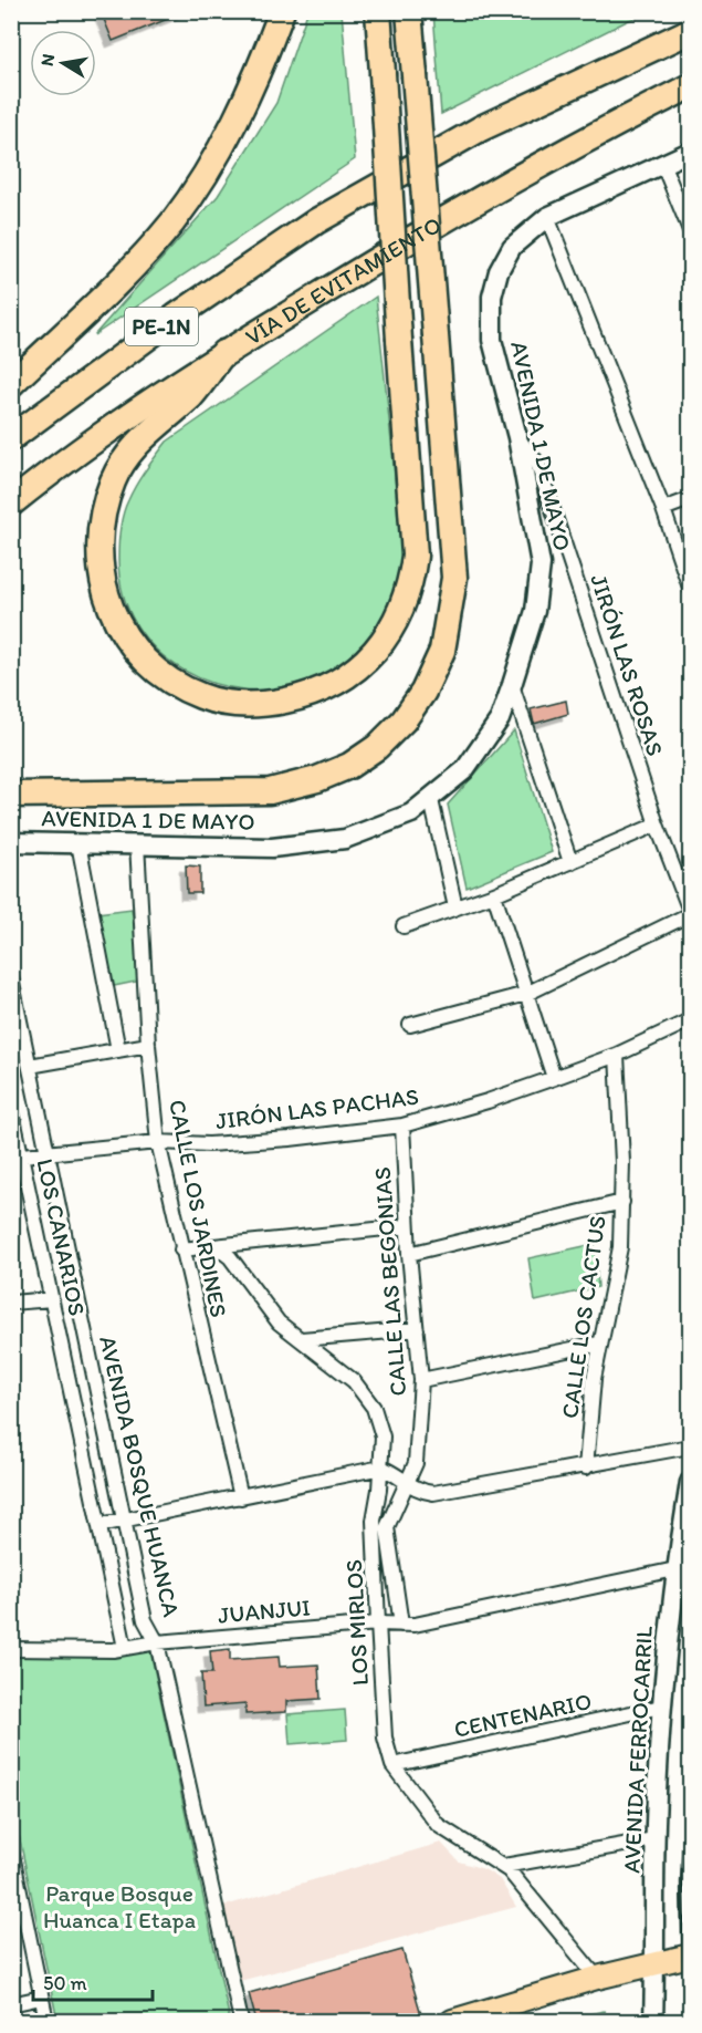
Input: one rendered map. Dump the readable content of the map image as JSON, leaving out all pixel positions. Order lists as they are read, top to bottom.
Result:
{
  "streets": {
    "highway": ["VÍA DE EVITAMIENTO", "PE-1N"],
    "main road": ["AVENIDA 1 DE MAYO", "AVENIDA FERROCARRIL"],
    "street": [
      "JIRÓN LAS ROSAS",
      "JIRÓN LAS PACHAS",
      "CALLE LOS JARDINES",
      "LOS CANARIOS",
      "CALLE LAS BEGONIAS",
      "CALLE LOS CACTUS",
      "AVENIDA BOSQUE HUANCA",
      "JUANJUI",
      "LOS MIRLOS",
      "CENTENARIO"
    ]
  },
  "crossings": [
    ["AVENIDA 1 DE MAYO", "JIRÓN LAS ROSAS"],
    ["AVENIDA 1 DE MAYO", "CALLE LOS JARDINES"],
    ["JIRÓN LAS PACHAS", "CALLE LOS JARDINES"],
    ["JIRÓN LAS PACHAS", "LOS CANARIOS"],
    ["JIRÓN LAS PACHAS", "CALLE LAS BEGONIAS"],
    ["JIRÓN LAS PACHAS", "CALLE LOS CACTUS"],
    ["JIRÓN LAS PACHAS", "AVENIDA BOSQUE HUANCA"],
    ["LOS CANARIOS", "JUANJUI"],
    ["CALLE LAS BEGONIAS", "JUANJUI"],
    ["AVENIDA BOSQUE HUANCA", "JUANJUI"],
    ["JUANJUI", "LOS MIRLOS"],
    ["JUANJUI", "AVENIDA FERROCARRIL"],
    ["LOS MIRLOS", "CENTENARIO"],
    ["CENTENARIO", "AVENIDA FERROCARRIL"]
  ],
  "parks": ["Parque Bosque Huanca I Etapa"],
  "scale_bar": "50 m",
  "north": "left"
}
